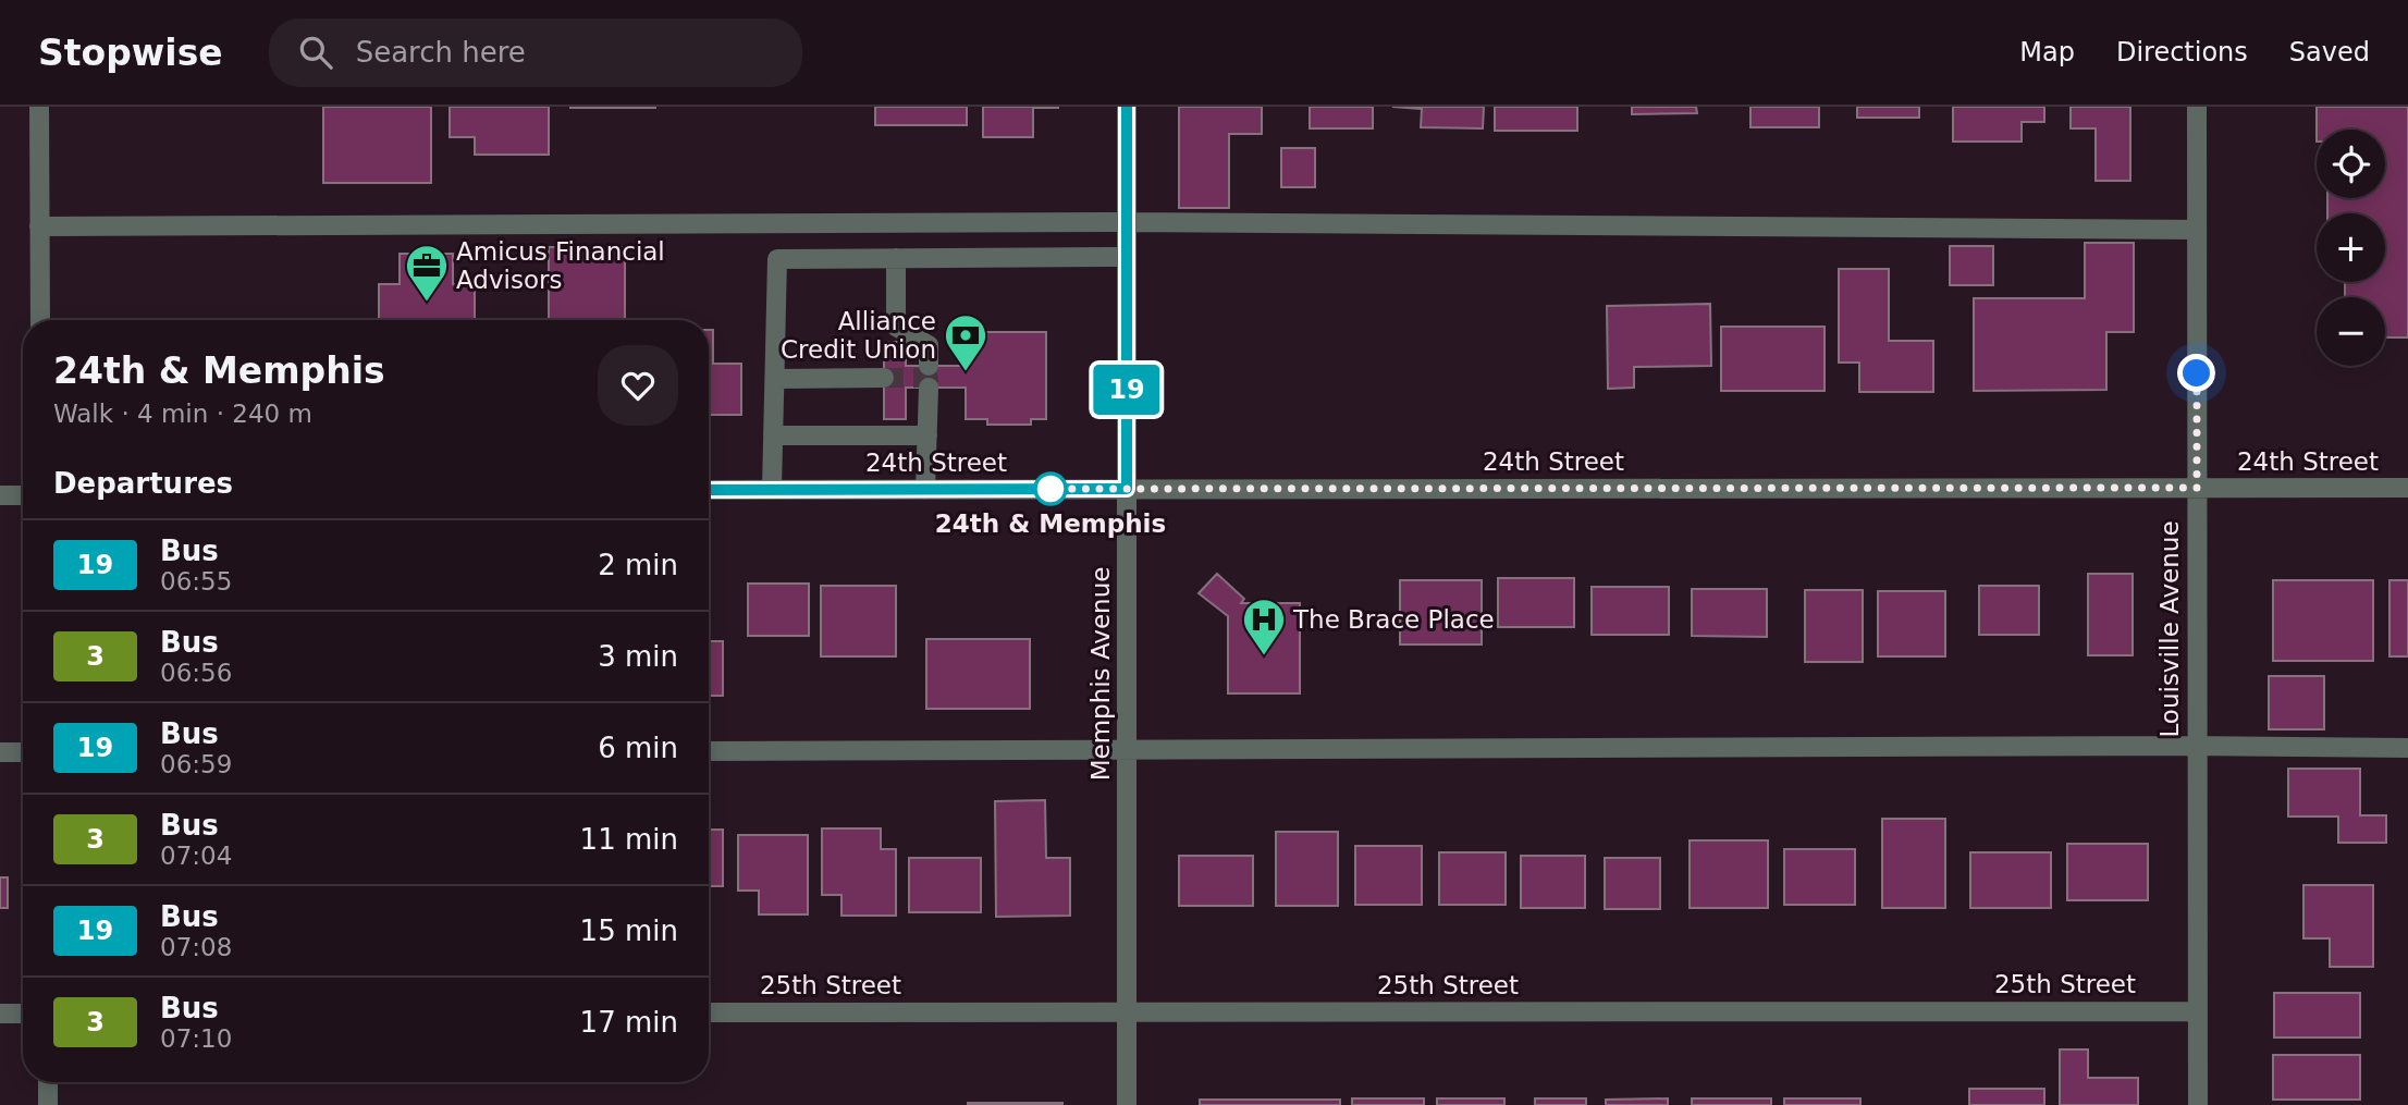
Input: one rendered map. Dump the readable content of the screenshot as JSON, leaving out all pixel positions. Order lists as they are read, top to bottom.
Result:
{
  "streets": {
    "street": [
      "24th Street",
      "Louisville Avenue",
      "Memphis Avenue",
      "25th Street"
    ]
  },
  "crossings": [
    ["24th Street", "Louisville Avenue"],
    ["24th Street", "Memphis Avenue"],
    ["Louisville Avenue", "25th Street"],
    ["Memphis Avenue", "25th Street"]
  ],
  "places": {
    "office": ["Amicus Financial Advisors"],
    "bank": ["Alliance Credit Union"],
    "other": ["24th & Memphis"],
    "hospital": ["The Brace Place"]
  },
  "lines": ["bus line 19"],
  "page": {
    "header": "Stopwise",
    "search": "Search here",
    "nav": ["Map", "Directions", "Saved"],
    "on_map": "19",
    "map_buttons": ["+", "−"],
    "heading": [
      ["24th & Memphis", "Walk · 4 min · 240 m"],
      "Departures"
    ],
    "list": [
      {
        "mark": "19",
        "name": "Bus",
        "note": "06:55",
        "value": "2 min"
      },
      {
        "mark": "3",
        "name": "Bus",
        "note": "06:56",
        "value": "3 min"
      },
      {
        "mark": "19",
        "name": "Bus",
        "note": "06:59",
        "value": "6 min"
      },
      {
        "mark": "3",
        "name": "Bus",
        "note": "07:04",
        "value": "11 min"
      },
      {
        "mark": "19",
        "name": "Bus",
        "note": "07:08",
        "value": "15 min"
      },
      {
        "mark": "3",
        "name": "Bus",
        "note": "07:10",
        "value": "17 min"
      }
    ]
  }
}
